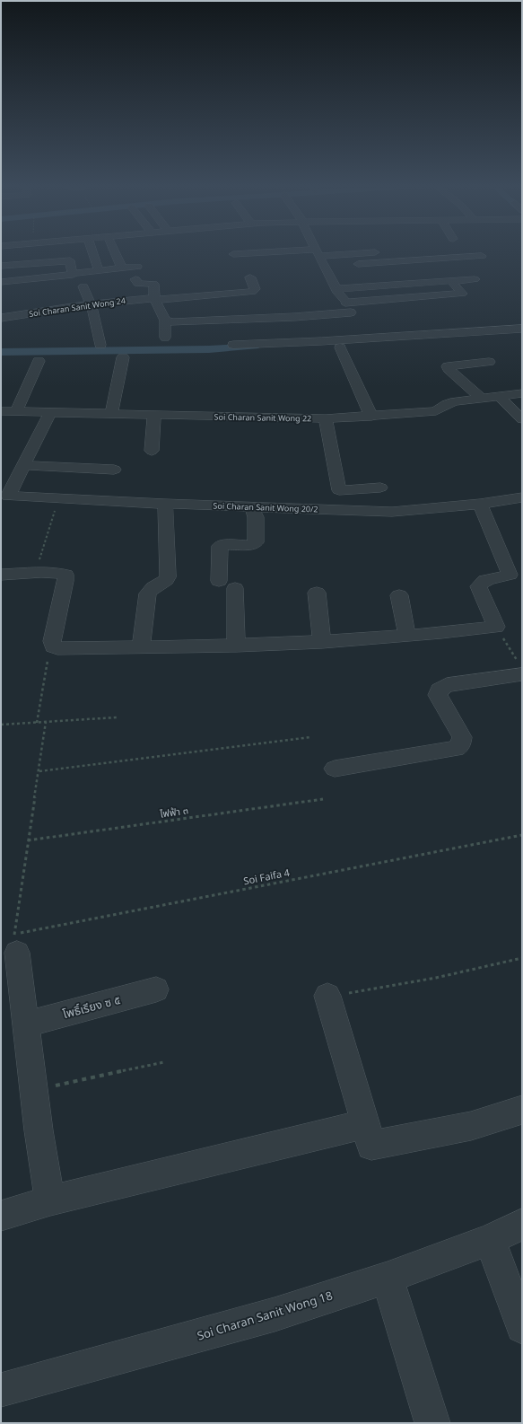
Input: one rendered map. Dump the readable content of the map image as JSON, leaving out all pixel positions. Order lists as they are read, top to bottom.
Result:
{
  "streets": {
    "street": [
      "Soi Charan Sanit Wong 24",
      "Soi Charan Sanit Wong 22",
      "Soi Charan Sanit Wong 20/2",
      "โพธิ์เรียง ซ ๕",
      "Soi Charan Sanit Wong 18"
    ],
    "path": ["ไฟฟ้า ๓", "Soi Faifa 4"]
  }
}
